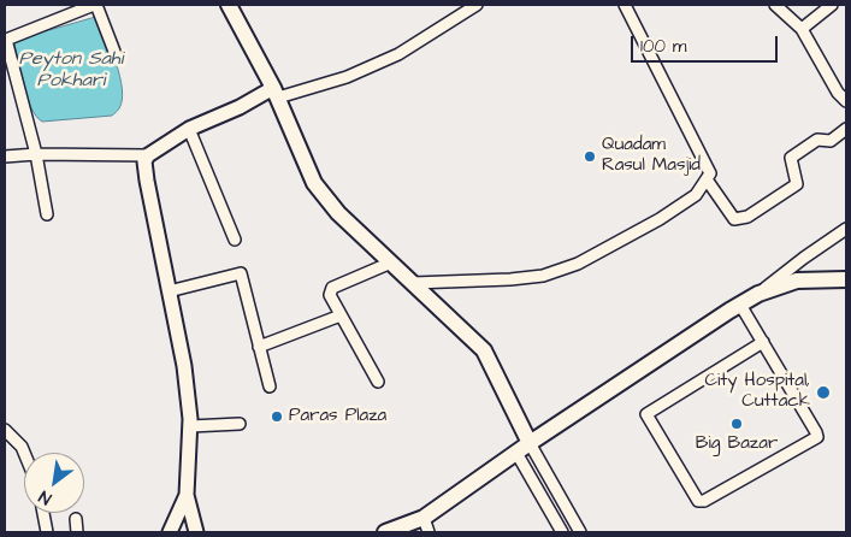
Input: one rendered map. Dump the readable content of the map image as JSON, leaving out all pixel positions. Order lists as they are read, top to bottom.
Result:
{
  "water": ["Peyton Sahi Pokhari"],
  "places": [
    "Quadam Rasul Masjid",
    "City Hospital, Cuttack",
    "Paras Plaza",
    "Big Bazar"
  ],
  "scale_bar": "100 m",
  "north": "bottom left"
}
